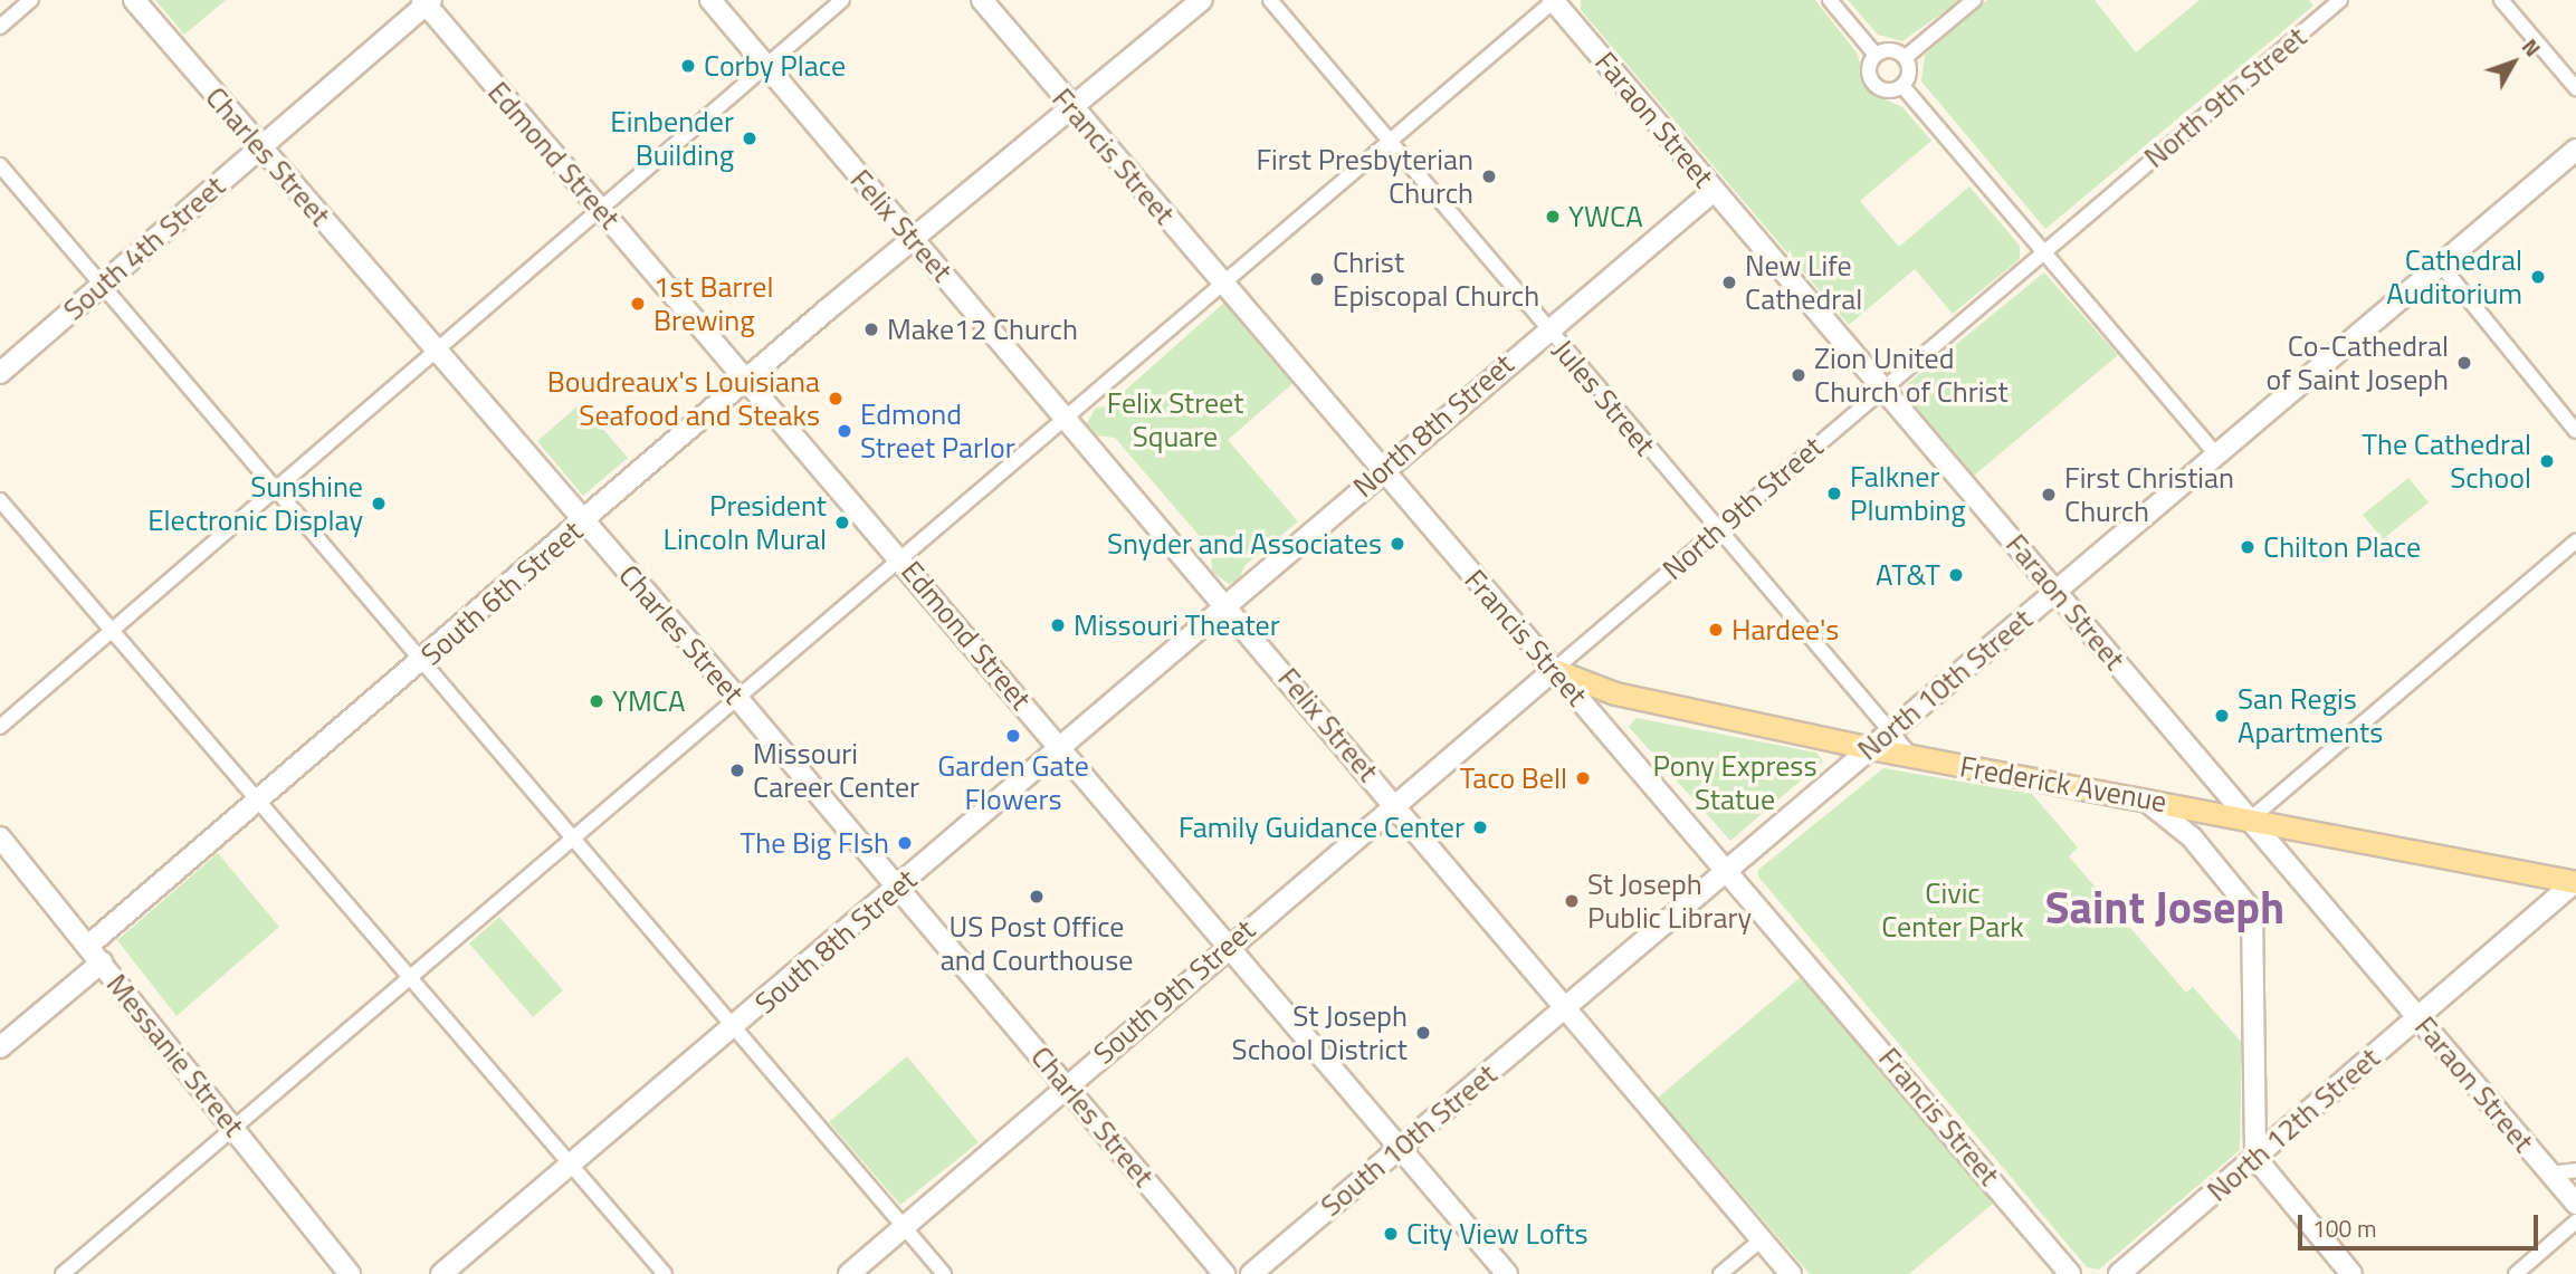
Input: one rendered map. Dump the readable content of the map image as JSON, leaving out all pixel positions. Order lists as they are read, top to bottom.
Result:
{
  "streets": {
    "main road": [
      "North 9th Street",
      "Faraon Street",
      "Edmond Street",
      "Charles Street",
      "Francis Street",
      "Felix Street",
      "South 4th Street",
      "North 8th Street",
      "South 6th Street",
      "North 10th Street",
      "Frederick Avenue",
      "South 8th Street",
      "South 9th Street",
      "Messanie Street",
      "North 12th Street",
      "South 10th Street"
    ],
    "street": ["Jules Street"]
  },
  "crossings": [
    ["North 9th Street", "Faraon Street"],
    ["North 9th Street", "Francis Street"],
    ["North 9th Street", "Felix Street"],
    ["North 9th Street", "Jules Street"],
    ["North 9th Street", "Frederick Avenue"],
    ["North 9th Street", "South 9th Street"],
    ["Faraon Street", "North 8th Street"],
    ["Faraon Street", "North 10th Street"],
    ["Faraon Street", "Frederick Avenue"],
    ["Faraon Street", "North 12th Street"],
    ["Edmond Street", "South 4th Street"],
    ["Edmond Street", "South 6th Street"],
    ["Edmond Street", "South 8th Street"],
    ["Edmond Street", "South 9th Street"],
    ["Edmond Street", "South 10th Street"],
    ["Charles Street", "South 4th Street"],
    ["Charles Street", "South 6th Street"],
    ["Charles Street", "South 8th Street"],
    ["Charles Street", "South 9th Street"],
    ["Francis Street", "North 8th Street"],
    ["Francis Street", "South 6th Street"],
    ["Francis Street", "North 10th Street"],
    ["Francis Street", "Frederick Avenue"],
    ["Felix Street", "North 8th Street"],
    ["Felix Street", "South 6th Street"],
    ["Felix Street", "North 10th Street"],
    ["Felix Street", "South 8th Street"],
    ["Felix Street", "South 9th Street"],
    ["Felix Street", "South 10th Street"],
    ["Jules Street", "North 8th Street"],
    ["Jules Street", "North 10th Street"],
    ["Jules Street", "Frederick Avenue"],
    ["North 8th Street", "South 8th Street"],
    ["South 6th Street", "Messanie Street"],
    ["North 10th Street", "Frederick Avenue"],
    ["North 10th Street", "South 10th Street"],
    ["Frederick Avenue", "North 12th Street"]
  ],
  "districts": ["Saint Joseph"],
  "parks": ["Felix Street Square", "Pony Express Statue", "Civic Center Park"],
  "places": [
    "Corby Place",
    "Einbender Building",
    "First Presbyterian Church",
    "YWCA",
    "Cathedral Auditorium",
    "Christ Episcopal Church",
    "New Life Cathedral",
    "1st Barrel Brewing",
    "Make12 Church",
    "Co-Cathedral of Saint Joseph",
    "Zion United Church of Christ",
    "Boudreaux's Louisiana Seafood and Steaks",
    "Edmond Street Parlor",
    "The Cathedral School",
    "Falkner Plumbing",
    "First Christian Church",
    "Sunshine Electronic Display",
    "President Lincoln Mural",
    "Snyder and Associates",
    "Chilton Place",
    "AT&T",
    "Missouri Theater",
    "Hardee's",
    "YMCA",
    "San Regis Apartments",
    "Garden Gate Flowers",
    "Missouri Career Center",
    "Taco Bell",
    "Family Guidance Center",
    "The Big FIsh",
    "US Post Office and Courthouse",
    "St Joseph Public Library",
    "St Joseph School District",
    "City View Lofts"
  ],
  "scale_bar": "100 m",
  "north": "top right"
}
